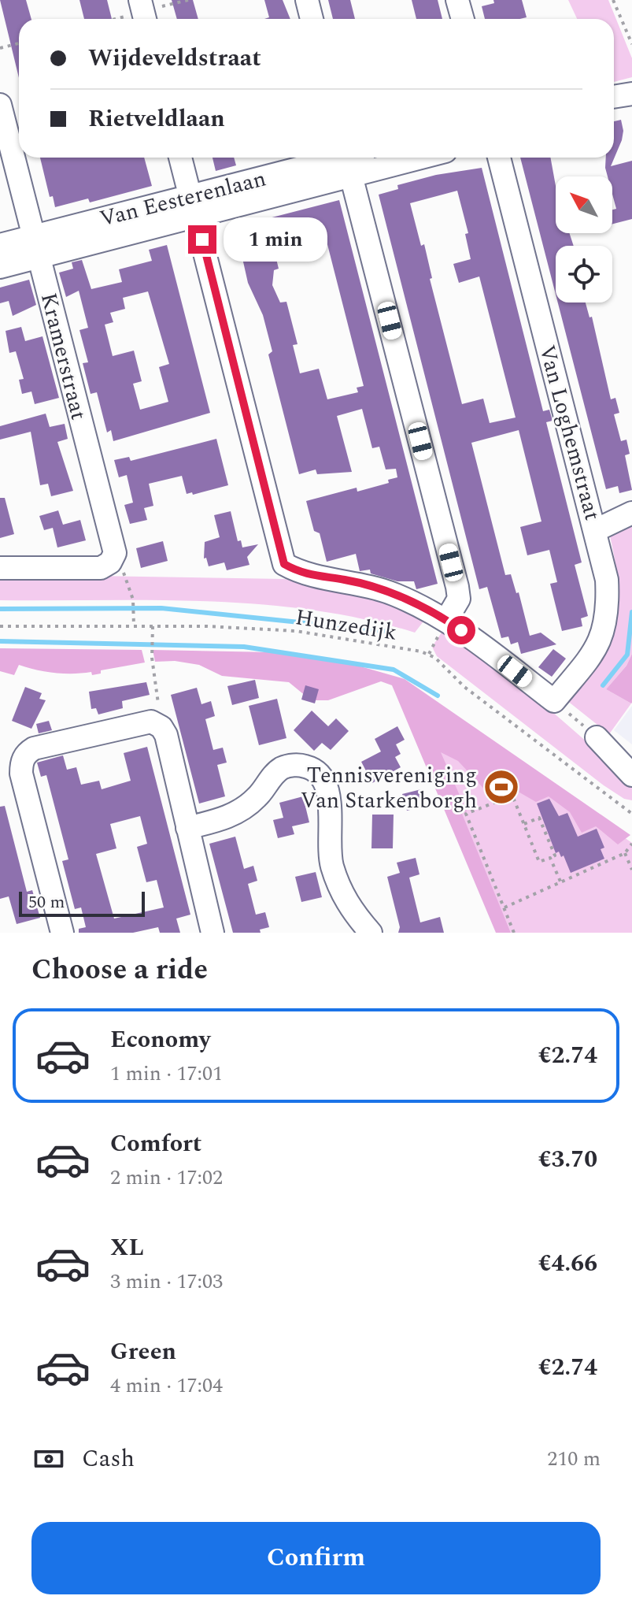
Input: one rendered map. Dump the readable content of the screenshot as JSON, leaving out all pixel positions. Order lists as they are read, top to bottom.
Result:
{
  "streets": {
    "street": ["Van Eesterenlaan", "Kramerstraat", "Van Loghemstraat"],
    "path": ["Hunzedijk"]
  },
  "crossings": [
    ["Van Eesterenlaan", "Kramerstraat"]
  ],
  "places": {
    "sports": ["Tennisvereniging Van Starkenborgh"]
  },
  "scale_bar": "50 m",
  "north": "top left",
  "page": {
    "banner": ["Wijdeveldstraat", "Rietveldlaan"],
    "bubble": "1 min",
    "scale": "50 m",
    "heading": "Choose a ride",
    "list": [
      {
        "name": "Economy",
        "note": "1 min · 17:01",
        "value": "€2.74"
      },
      {
        "name": "Comfort",
        "note": "2 min · 17:02",
        "value": "€3.70"
      },
      {
        "name": "XL",
        "note": "3 min · 17:03",
        "value": "€4.66"
      },
      {
        "name": "Green",
        "note": "4 min · 17:04",
        "value": "€2.74"
      }
    ],
    "pay": ["Cash", "210 m"],
    "buttons": "Confirm"
  }
}
